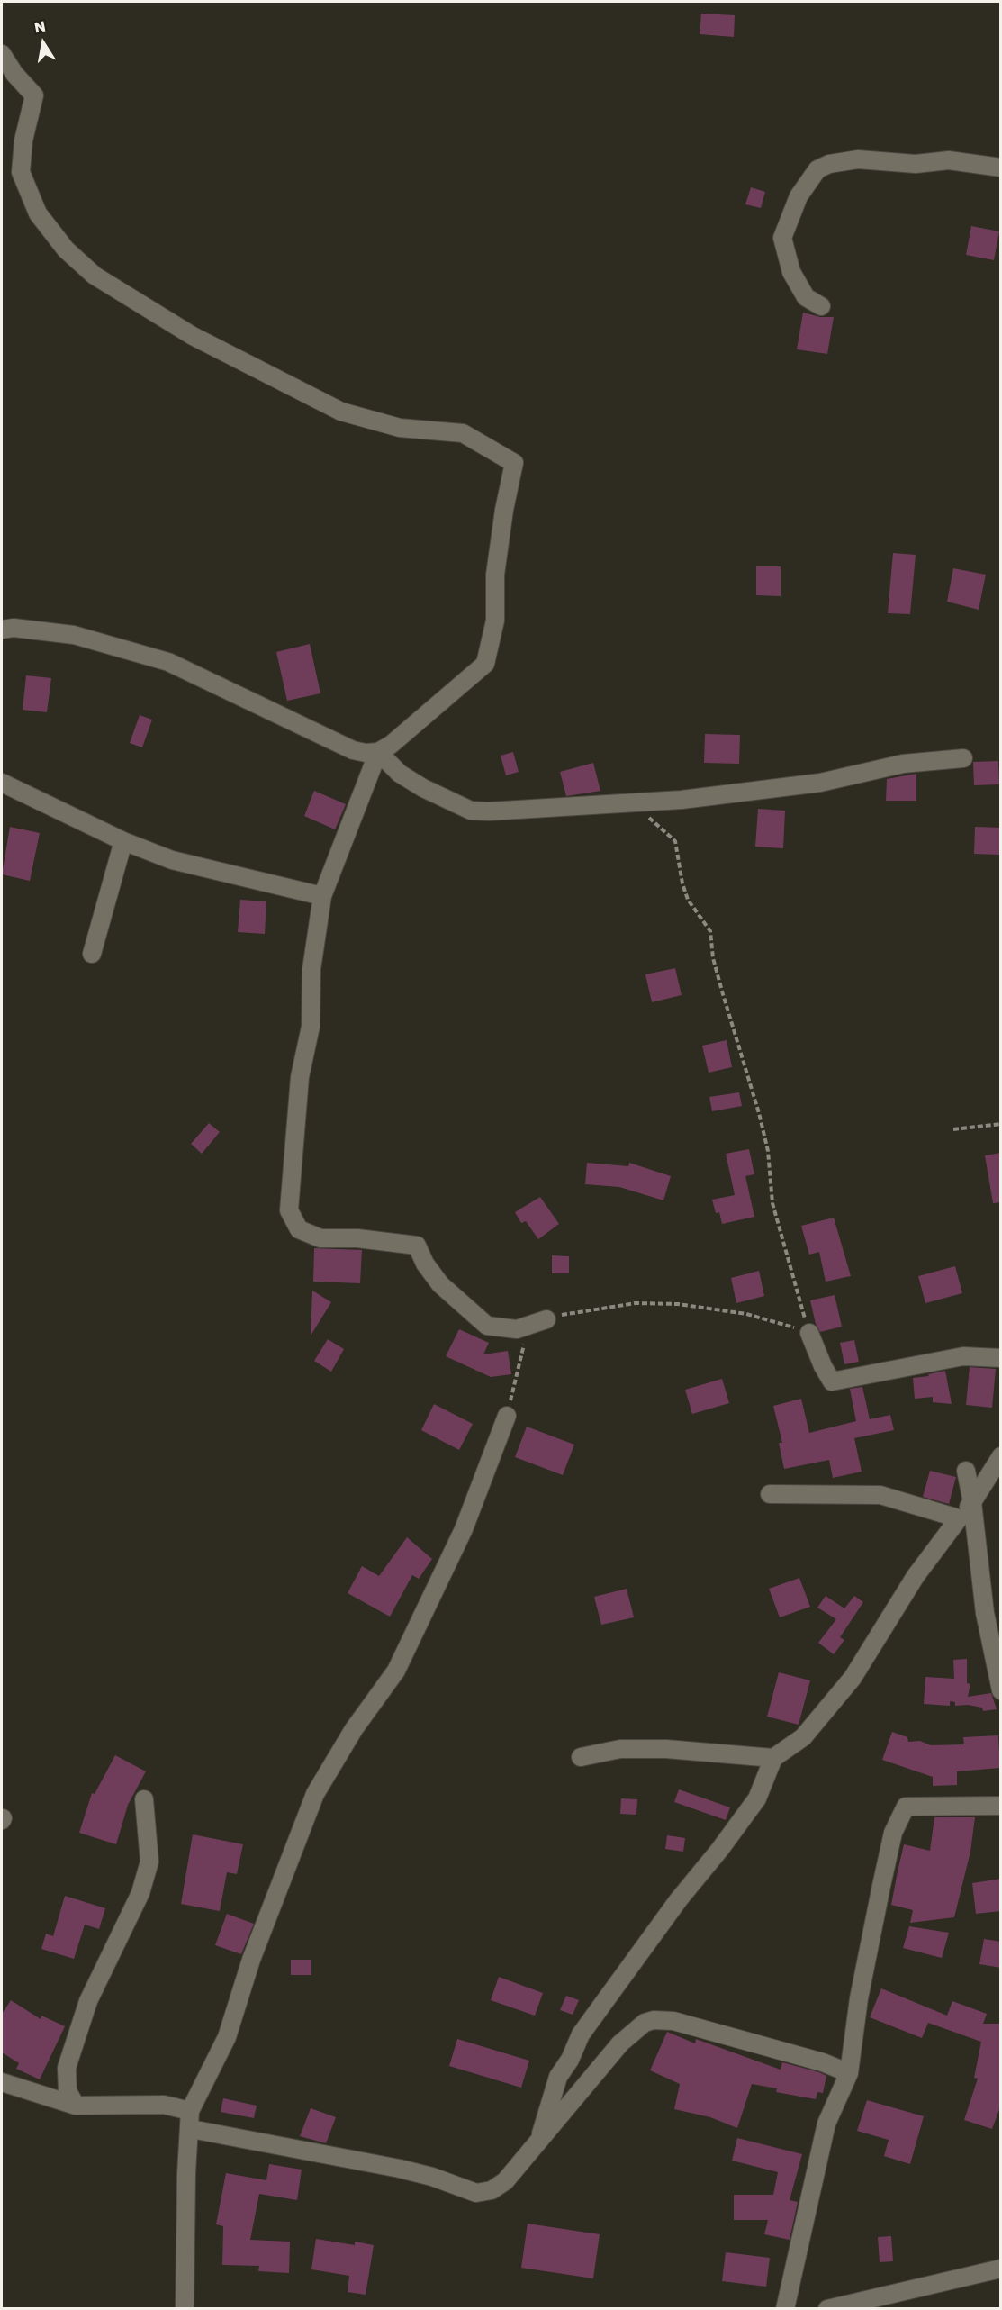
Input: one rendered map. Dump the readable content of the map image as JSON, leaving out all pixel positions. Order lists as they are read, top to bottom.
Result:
{
  "north": "top"
}
